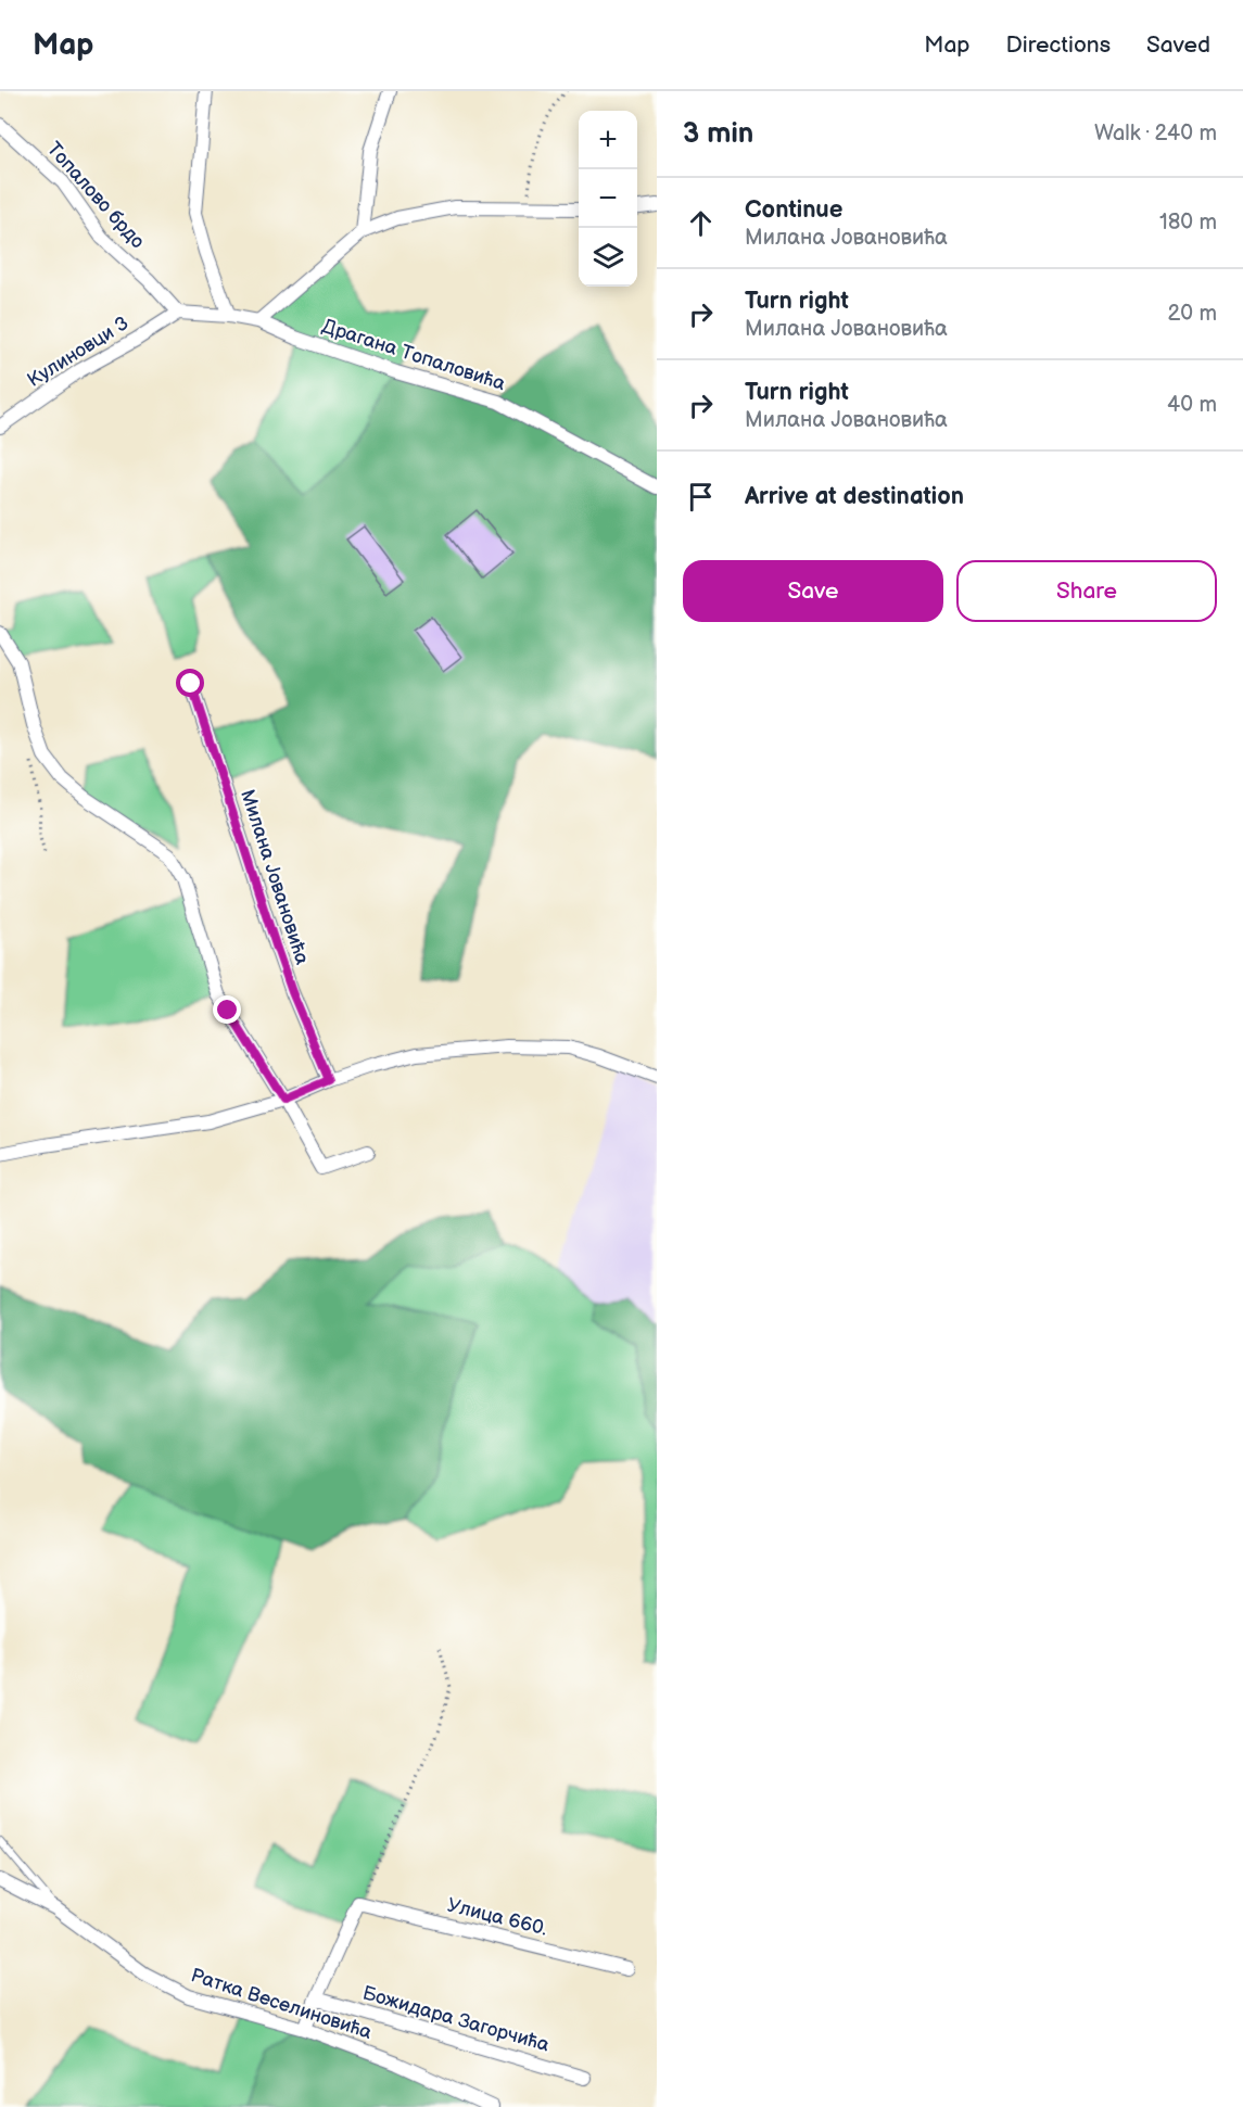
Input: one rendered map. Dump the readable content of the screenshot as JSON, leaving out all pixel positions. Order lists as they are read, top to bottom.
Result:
{
  "streets": {
    "street": [
      "Топалово брдо",
      "Кулиновци 3",
      "Драгана Топаловића",
      "Милана Јовановића",
      "Улица 660.",
      "Ратка Веселиновића",
      "Божидара Загорчића"
    ]
  },
  "crossings": [
    ["Топалово брдо", "Кулиновци 3"]
  ],
  "page": {
    "header": "Map",
    "nav": ["Map", "Directions", "Saved"],
    "heading": ["3 min", "Walk · 240 m"],
    "map_buttons": ["+", "−"],
    "list": [
      ["Continue", "Милана Јовановића", "180 m"],
      ["Turn right", "Милана Јовановића", "20 m"],
      ["Turn right", "Милана Јовановића", "40 m"],
      "Arrive at destination"
    ],
    "buttons": ["Save", "Share"]
  }
}
